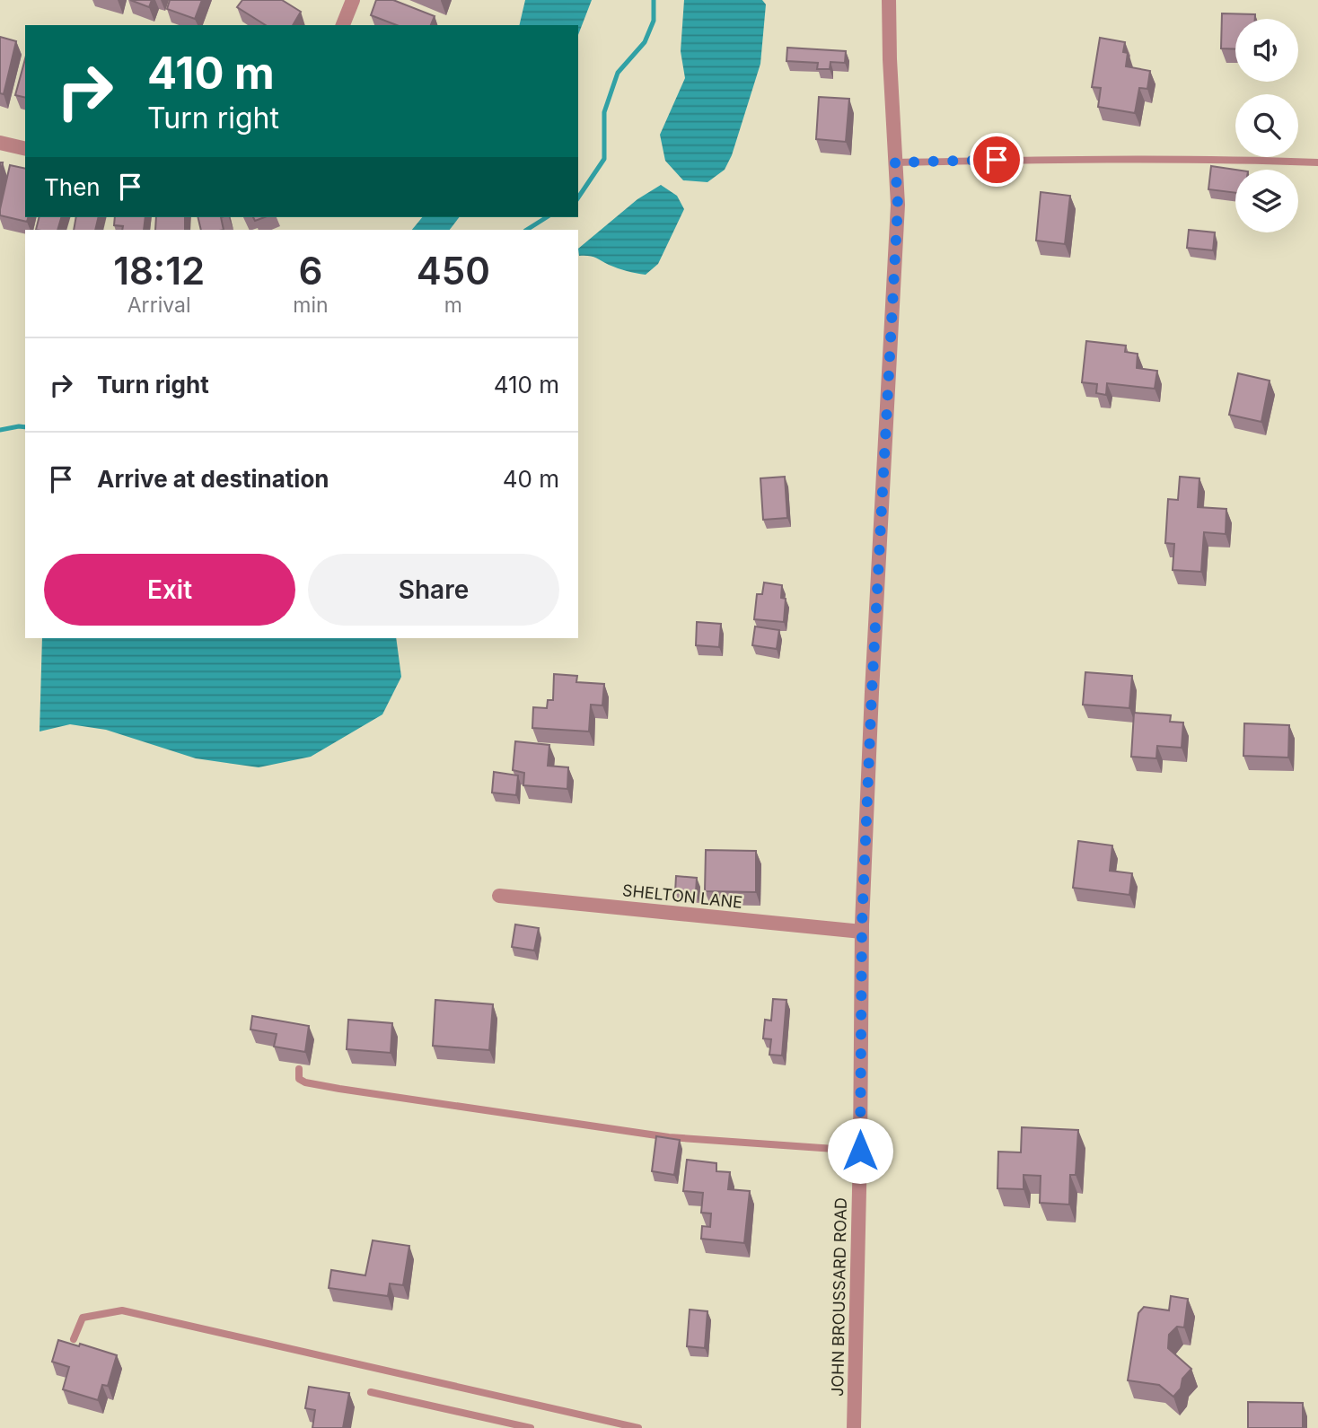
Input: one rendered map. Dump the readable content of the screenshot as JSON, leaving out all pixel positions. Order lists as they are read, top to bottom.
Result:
{
  "streets": {
    "street": ["SHELTON LANE", "JOHN BROUSSARD ROAD"]
  },
  "crossings": [
    ["SHELTON LANE", "JOHN BROUSSARD ROAD"]
  ],
  "page": {
    "turn": ["410 m", "Turn right"],
    "then": "Then",
    "eta": [
      "18:12",
      "Arrival",
      "6",
      "min",
      "450",
      "m"
    ],
    "list": [
      {
        "name": "Turn right",
        "value": "410 m"
      },
      {
        "name": "Arrive at destination",
        "value": "40 m"
      }
    ],
    "buttons": ["Exit", "Share"]
  }
}
